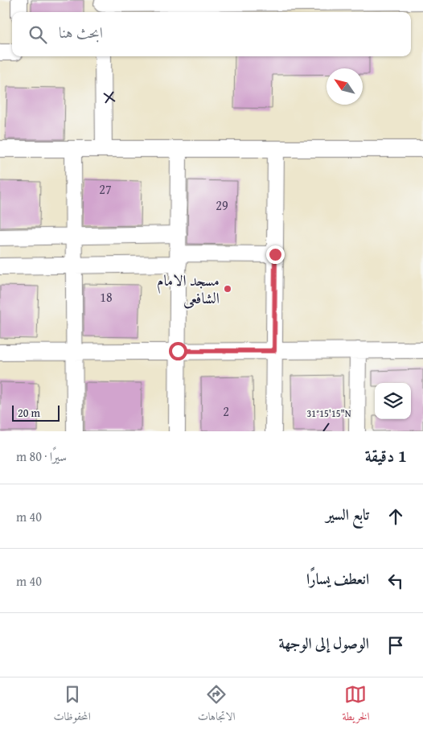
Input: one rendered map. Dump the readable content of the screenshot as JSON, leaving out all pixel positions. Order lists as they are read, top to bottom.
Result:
{
  "places": ["مسجد الامام الشافعى"],
  "house_numbers": [
    "27",
    "29",
    "18",
    "2"
  ],
  "scale_bar": "20 m",
  "north": "top left",
  "page": {
    "search": "ابحث هنا",
    "scale": "20 m",
    "heading": ["1 دقيقة", "سيرًا · 80 m"],
    "list": [
      ["تابع السير", "40 m"],
      ["انعطف يسارًا", "40 m"],
      "الوصول إلى الوجهة"
    ],
    "nav": ["الخريطة", "الاتجاهات", "المحفوظات"]
  },
  "coordinates": ["31°15'15\"N"]
}
